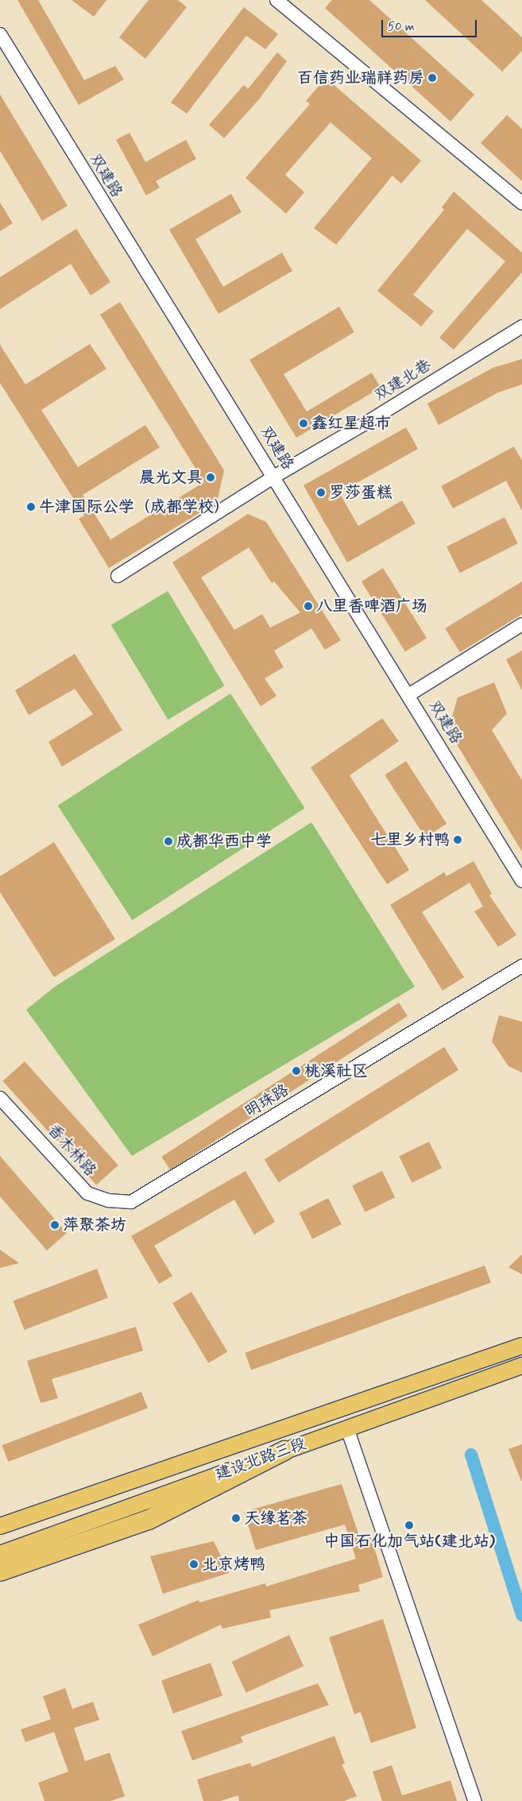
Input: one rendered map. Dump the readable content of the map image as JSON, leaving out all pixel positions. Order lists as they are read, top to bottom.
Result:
{
  "streets": {
    "main road": ["建设北路三段"],
    "street": [
      "双建路",
      "双建北巷",
      "明珠路",
      "香木林路"
    ]
  },
  "crossings": [
    ["双建路", "双建北巷"],
    ["明珠路", "香木林路"]
  ],
  "places": [
    "百信药业瑞祥药房",
    "鑫红星超市",
    "晨光文具",
    "罗莎蛋糕",
    "牛津国际公学（成都学校）",
    "八里香啤酒广场",
    "七里乡村鸭",
    "成都华西中学",
    "桃溪社区",
    "萍聚茶坊",
    "天缘茗茶",
    "中国石化加气站(建北站)",
    "北京烤鸭"
  ],
  "scale_bar": "50 m"
}
